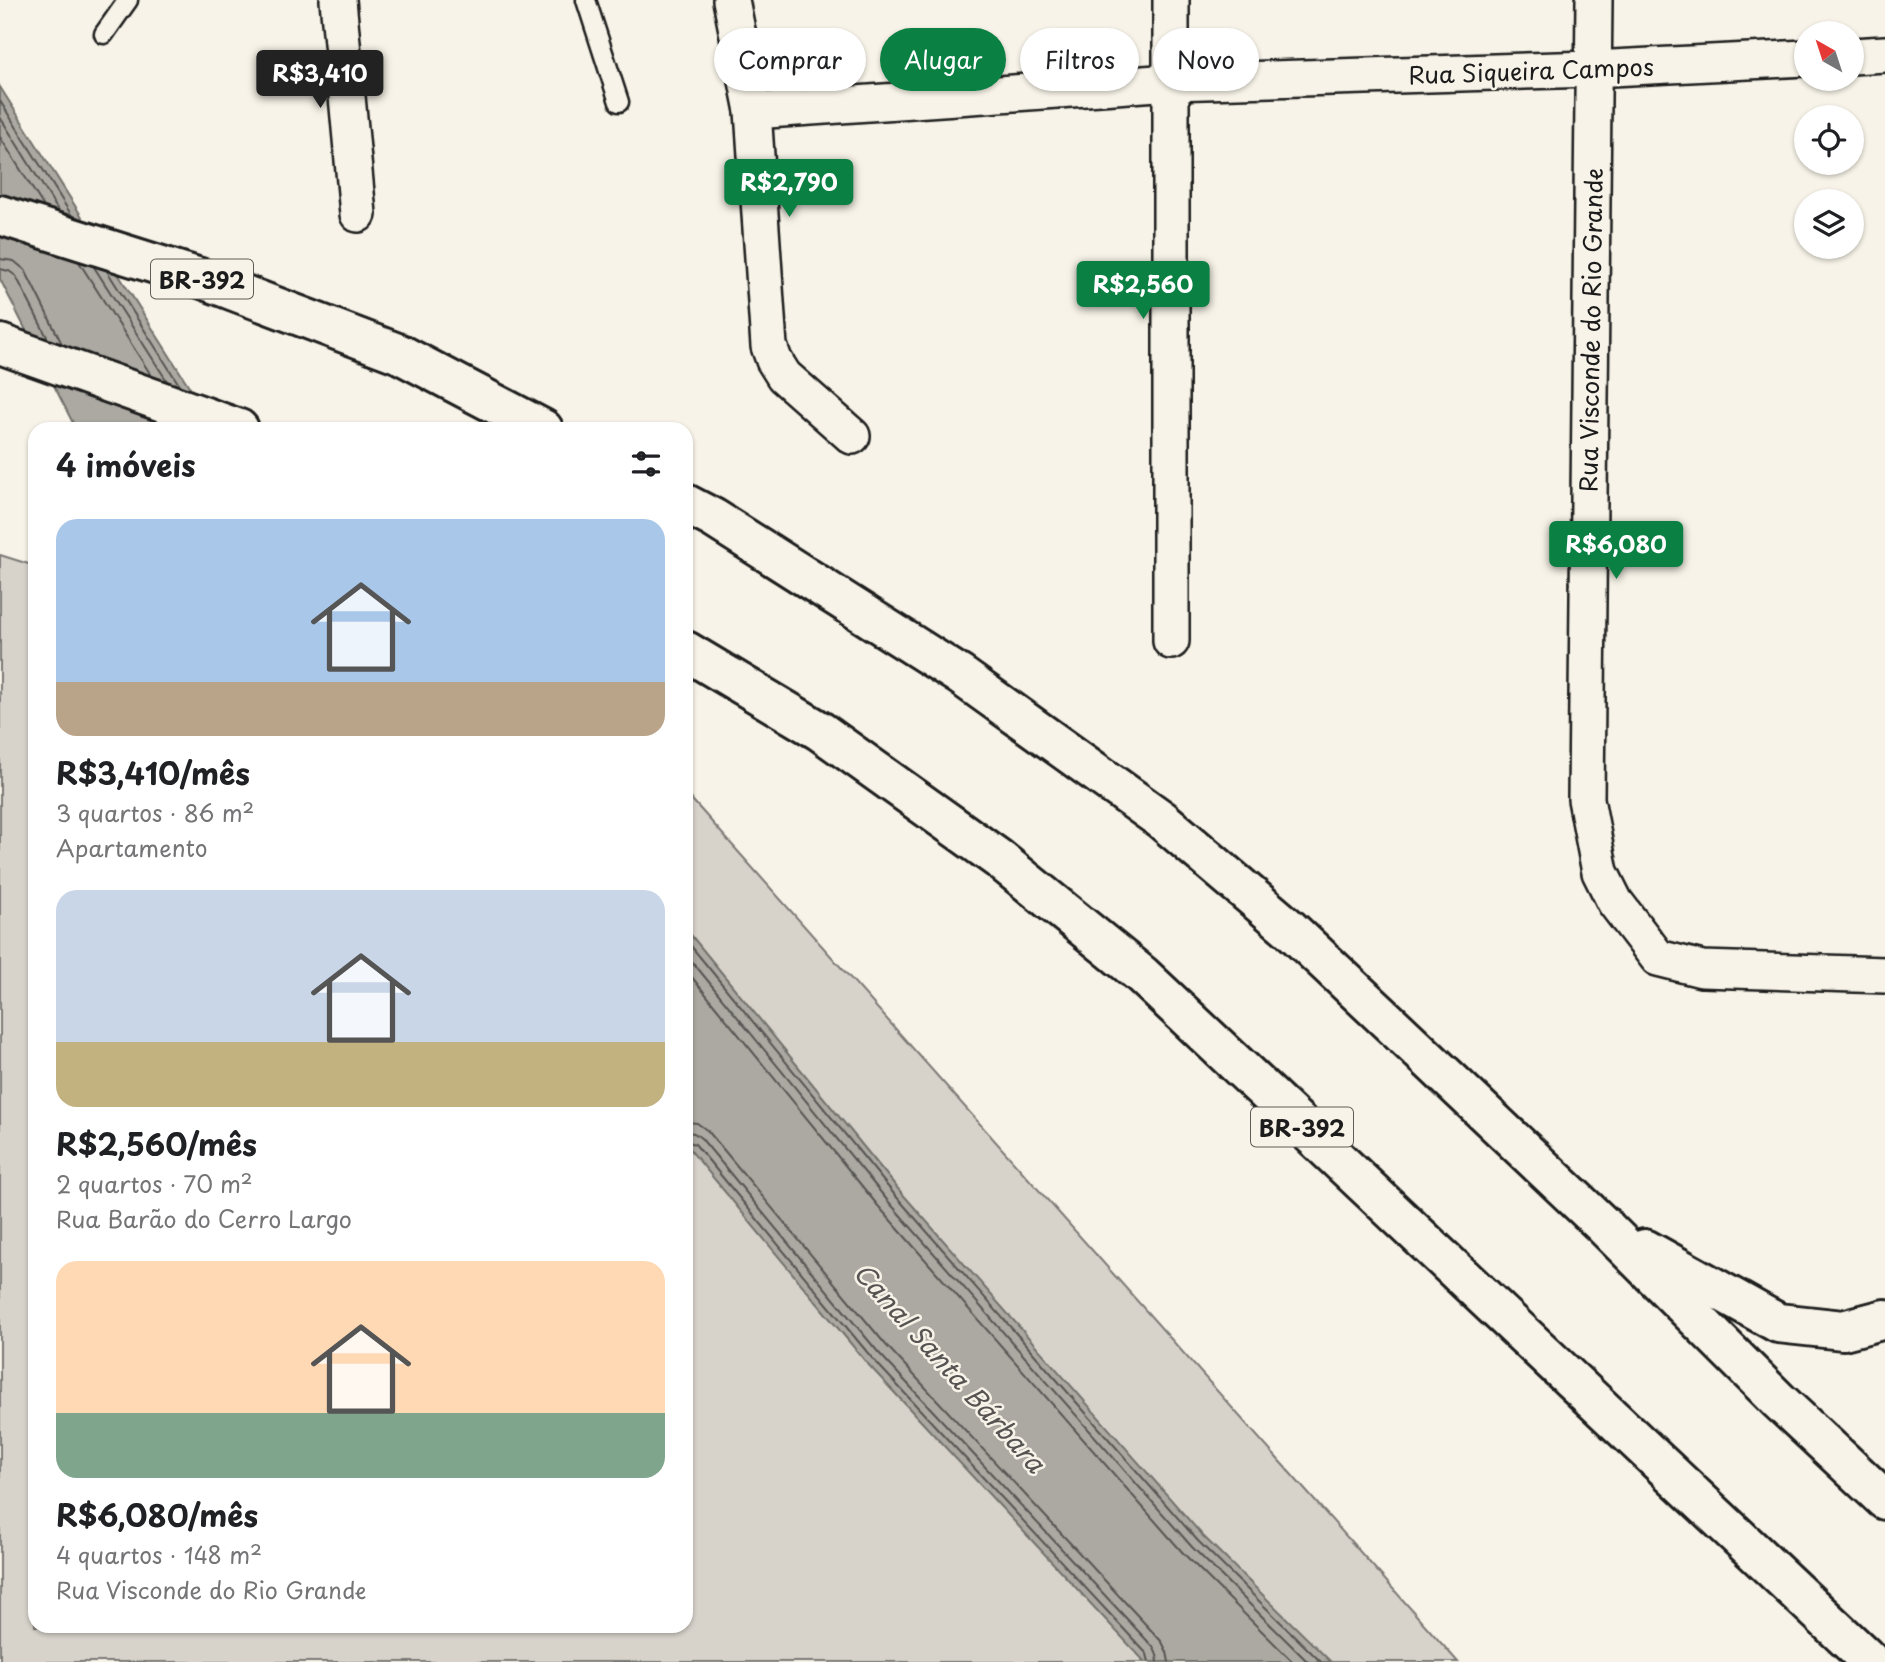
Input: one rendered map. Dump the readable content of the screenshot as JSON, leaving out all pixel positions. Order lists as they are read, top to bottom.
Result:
{
  "streets": {
    "highway": ["BR-392"],
    "street": ["Rua Siqueira Campos", "Rua Visconde do Rio Grande"]
  },
  "crossings": [
    ["Rua Siqueira Campos", "Rua Visconde do Rio Grande"]
  ],
  "water": ["Canal Santa Bárbara"],
  "north": "top left",
  "page": {
    "chip": [
      "Comprar",
      "Alugar",
      "Filtros",
      "Novo"
    ],
    "price": [
      "R$3,410",
      "R$2,790",
      "R$2,560",
      "R$6,080"
    ],
    "heading": "4 imóveis",
    "list": [
      {
        "name": "R$3,410/mês",
        "note": "3 quartos · 86 m² · Apartamento"
      },
      {
        "name": "R$2,560/mês",
        "note": "2 quartos · 70 m² · Rua Barão do Cerro Largo"
      },
      {
        "name": "R$6,080/mês",
        "note": "4 quartos · 148 m² · Rua Visconde do Rio Grande"
      }
    ]
  }
}
